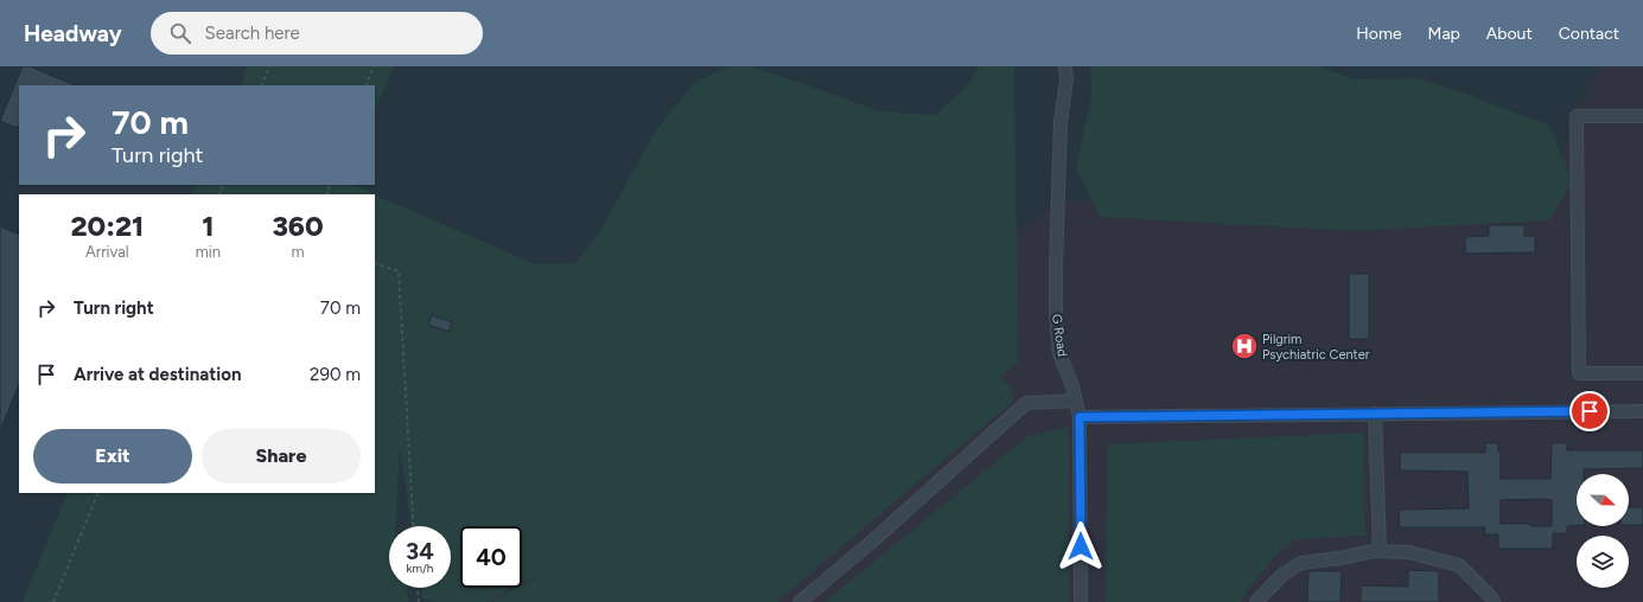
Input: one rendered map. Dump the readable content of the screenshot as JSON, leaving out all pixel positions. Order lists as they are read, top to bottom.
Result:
{
  "streets": {
    "street": ["G Road"]
  },
  "places": {
    "hospital": ["Pilgrim Psychiatric Center"]
  },
  "north": "right",
  "page": {
    "header": "Headway",
    "search": "Search here",
    "nav": [
      "Home",
      "Map",
      "About",
      "Contact"
    ],
    "turn": ["70 m", "Turn right"],
    "eta": [
      "20:21",
      "Arrival",
      "1",
      "min",
      "360",
      "m"
    ],
    "list": [
      {
        "name": "Turn right",
        "value": "70 m"
      },
      {
        "name": "Arrive at destination",
        "value": "290 m"
      }
    ],
    "buttons": ["Exit", "Share"],
    "speed": "34 km/h",
    "limit": "40"
  }
}
